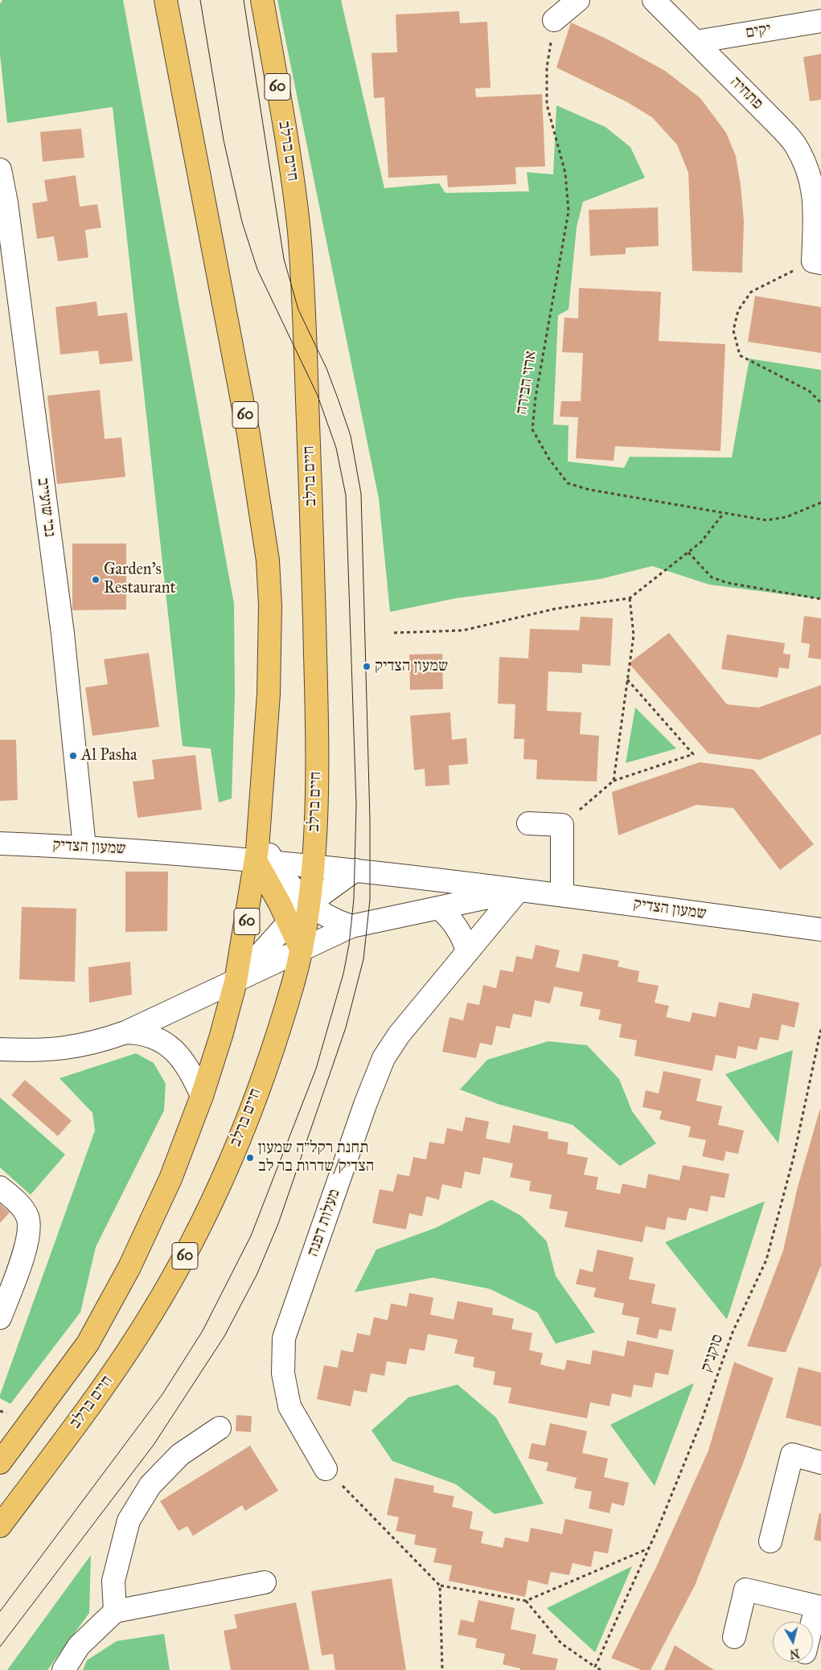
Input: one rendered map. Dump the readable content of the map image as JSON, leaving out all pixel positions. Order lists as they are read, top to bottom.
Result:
{
  "streets": {
    "highway": ["60", "חיים ברלב"],
    "street": [
      "יקים",
      "פתחיה",
      "נבי שועייב",
      "שמעון הצדיק",
      "מעלות דפנה"
    ],
    "path": ["ארזי הבירה", "סוקניק"]
  },
  "crossings": [
    ["יקים", "פתחיה"],
    ["60", "שמעון הצדיק"],
    ["חיים ברלב", "שמעון הצדיק"],
    ["נבי שועייב", "שמעון הצדיק"],
    ["שמעון הצדיק", "מעלות דפנה"]
  ],
  "places": [
    "Garden's Restaurant",
    "שמעון הצדיק",
    "Al Pasha",
    "תחנת רקל״ה שמעון הצדיק/שדרות בר לב"
  ],
  "north": "bottom"
}
